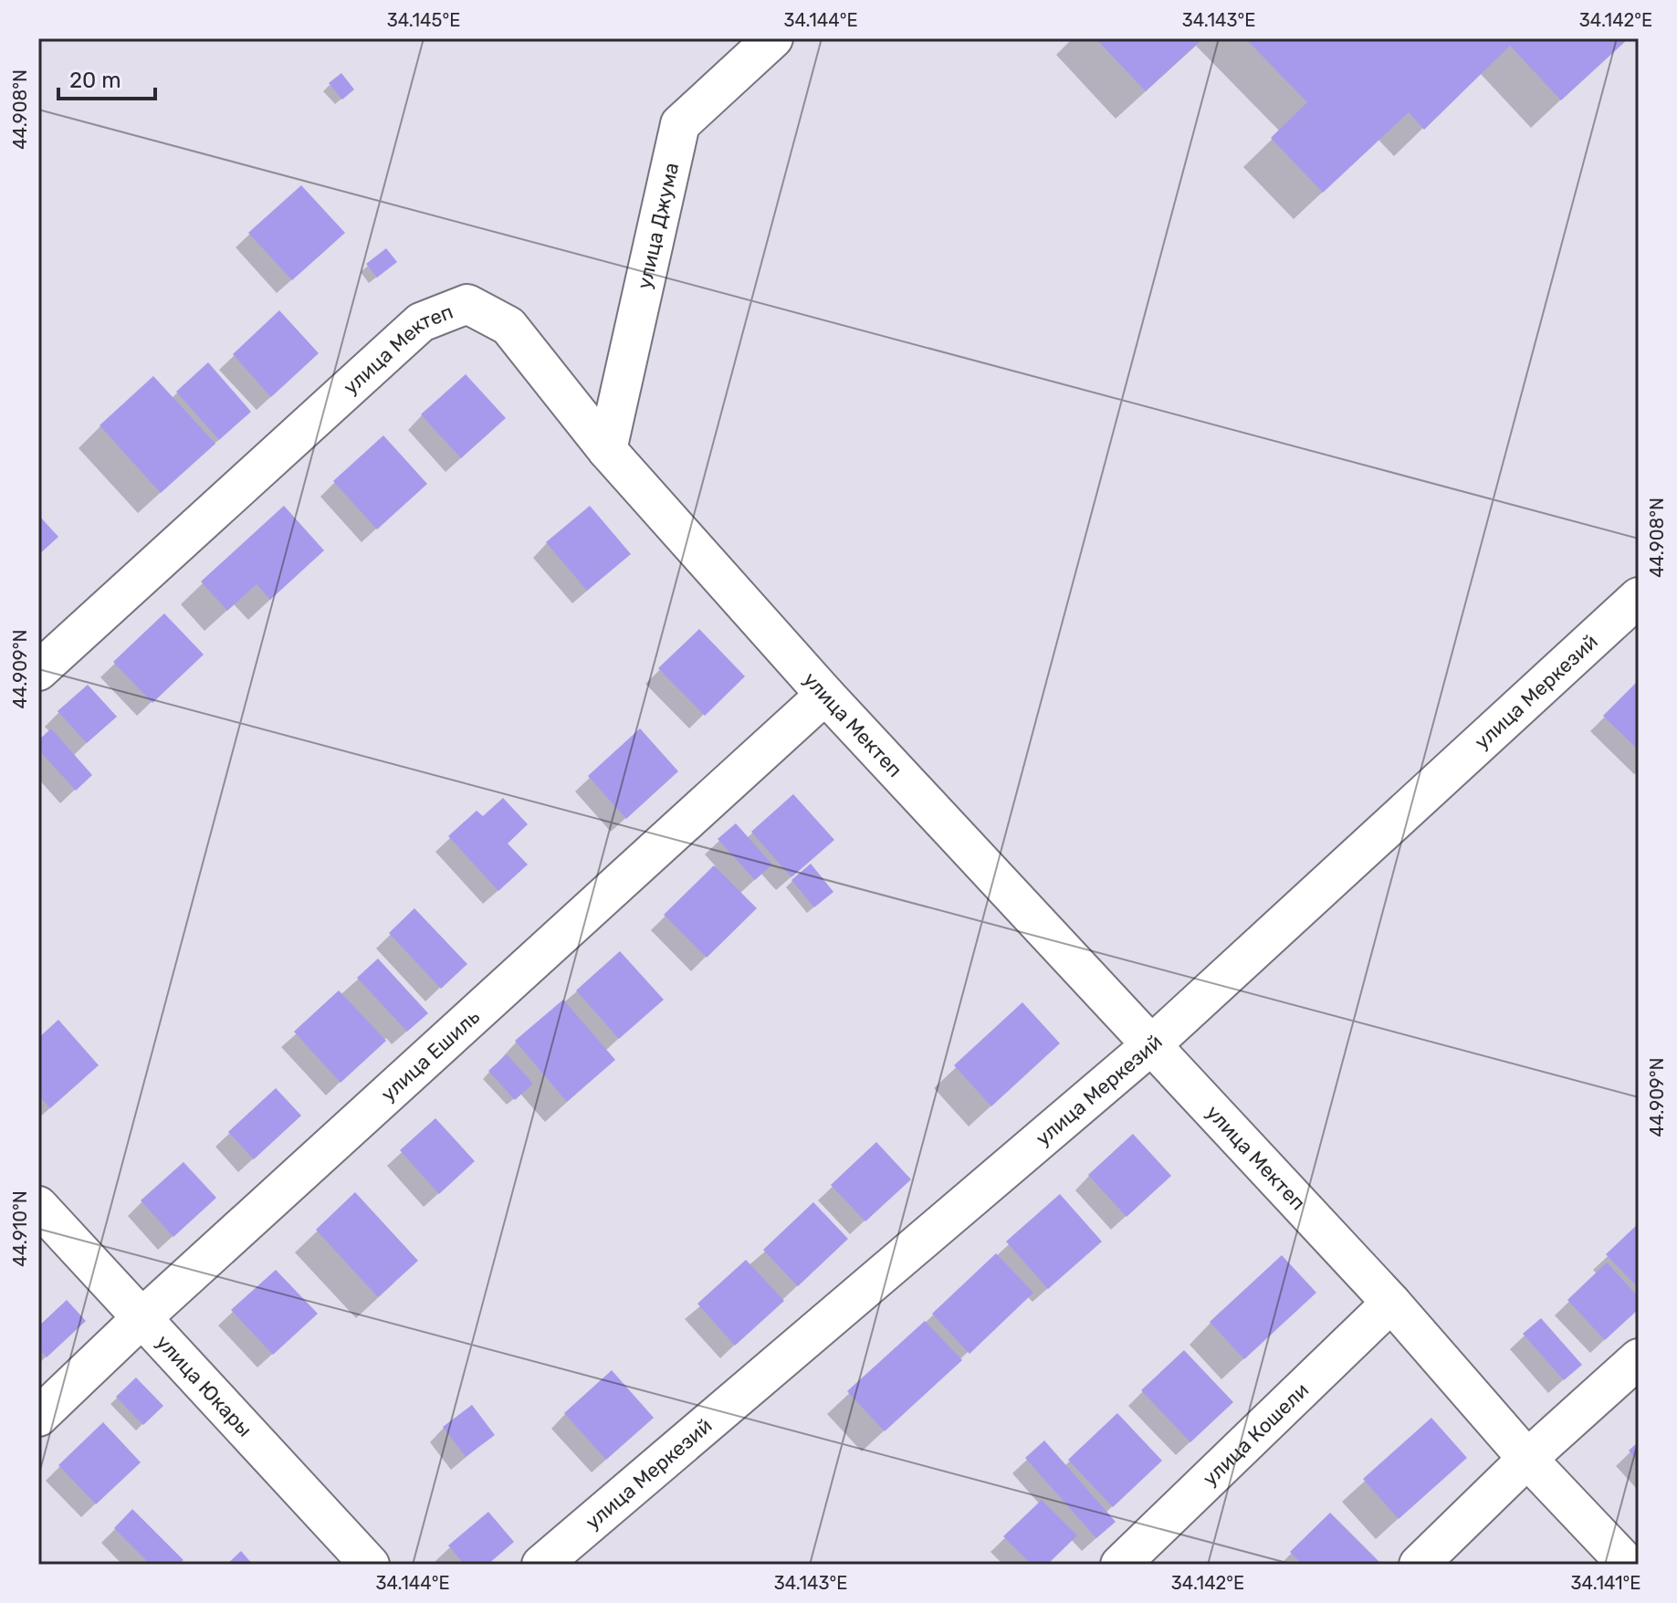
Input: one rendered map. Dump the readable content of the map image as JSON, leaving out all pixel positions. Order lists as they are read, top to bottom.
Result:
{
  "streets": {
    "street": [
      "улица Джума",
      "улица Мектеп",
      "улица Меркезий",
      "улица Ешиль",
      "улица Юкары",
      "улица Кошели"
    ]
  },
  "crossings": [
    ["улица Джума", "улица Мектеп"],
    ["улица Мектеп", "улица Меркезий"],
    ["улица Мектеп", "улица Ешиль"],
    ["улица Мектеп", "улица Кошели"],
    ["улица Ешиль", "улица Юкары"]
  ],
  "scale_bar": "20 m",
  "coordinates": [
    "34.145°E",
    "34.144°E",
    "34.143°E",
    "34.142°E",
    "44.908°N",
    "44.909°N",
    "44.910°N",
    "34.141°E"
  ]
}
